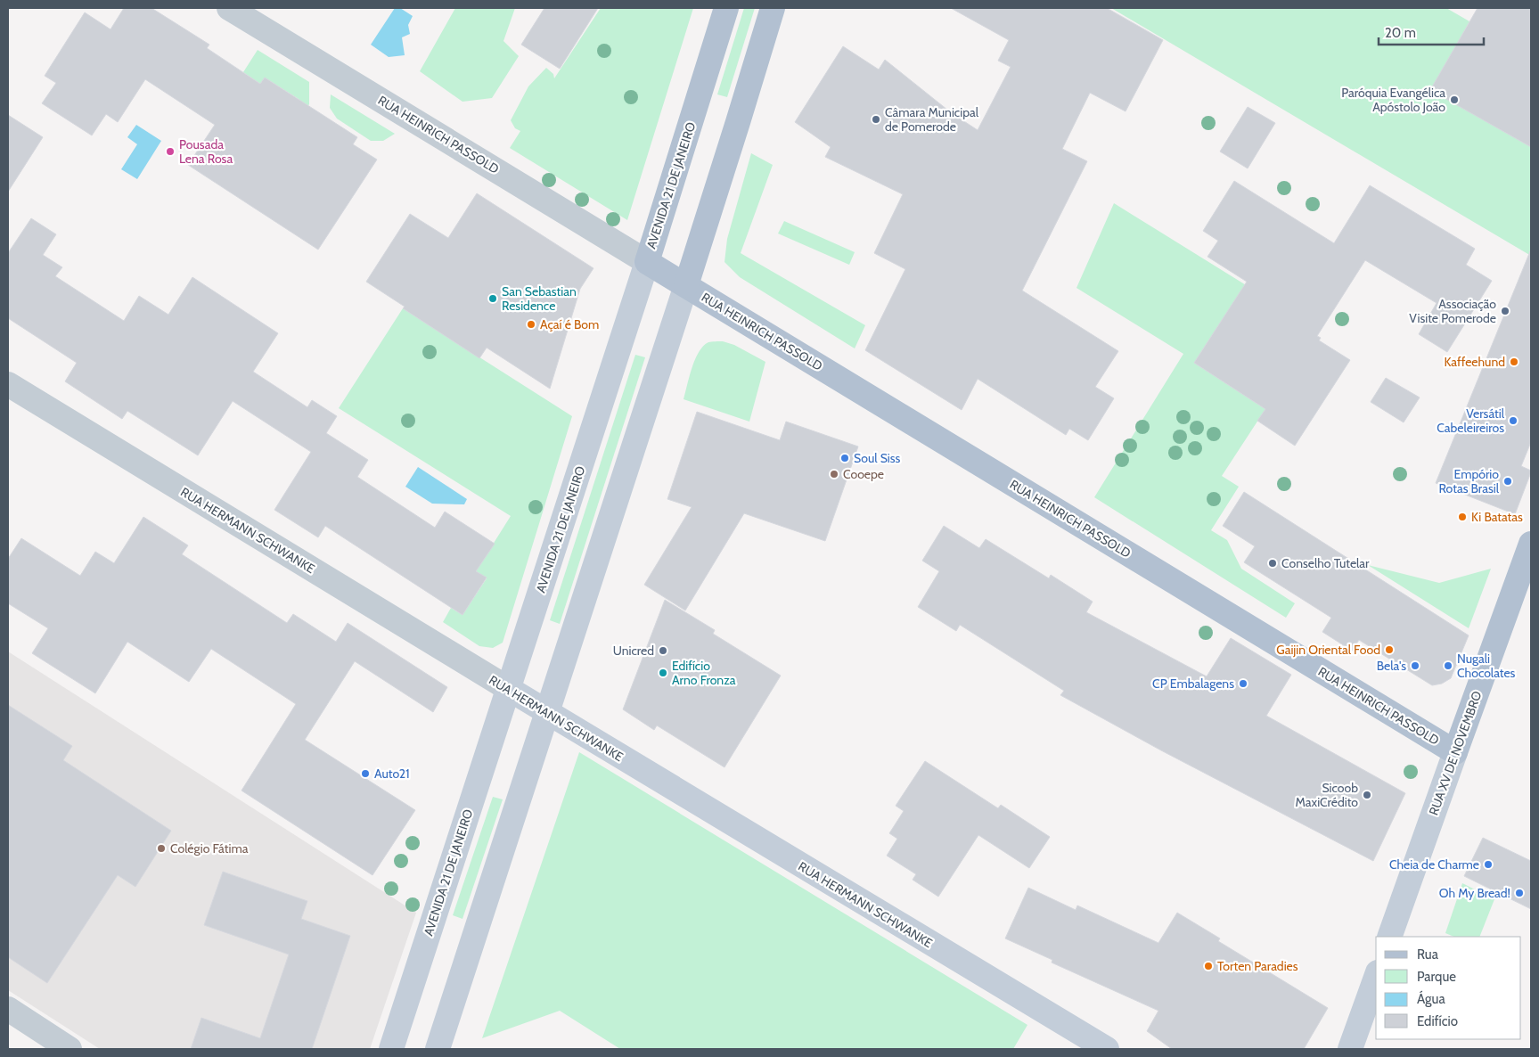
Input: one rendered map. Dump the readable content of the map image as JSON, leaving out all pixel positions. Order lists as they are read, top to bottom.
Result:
{
  "streets": {
    "main road": [
      "RUA HEINRICH PASSOLD",
      "AVENIDA 21 DE JANEIRO",
      "RUA HERMANN SCHWANKE",
      "RUA XV DE NOVEMBRO"
    ]
  },
  "crossings": [
    ["RUA HEINRICH PASSOLD", "AVENIDA 21 DE JANEIRO"],
    ["RUA HEINRICH PASSOLD", "RUA XV DE NOVEMBRO"],
    ["AVENIDA 21 DE JANEIRO", "RUA HERMANN SCHWANKE"]
  ],
  "places": [
    "Paróquia Evangélica Apóstolo João",
    "Câmara Municipal de Pomerode",
    "Pousada Lena Rosa",
    "San Sebastian Residence",
    "Associação Visite Pomerode",
    "Açaí é Bom",
    "Kaffeehund",
    "Versátil Cabeleireiros",
    "Soul Siss",
    "Cooepe",
    "Empório Rotas Brasil",
    "Ki Batatas",
    "Conselho Tutelar",
    "Gaijin Oriental Food",
    "Unicred",
    "Bela's",
    "Nugali Chocolates",
    "Edifício Arno Fronza",
    "CP Embalagens",
    "Auto21",
    "Sicoob MaxiCrédito",
    "Colégio Fátima",
    "Cheia de Charme",
    "Oh My Bread!",
    "Torten Paradies"
  ],
  "legend": [
    "Rua",
    "Parque",
    "Água",
    "Edifício"
  ],
  "scale_bar": "20 m"
}
